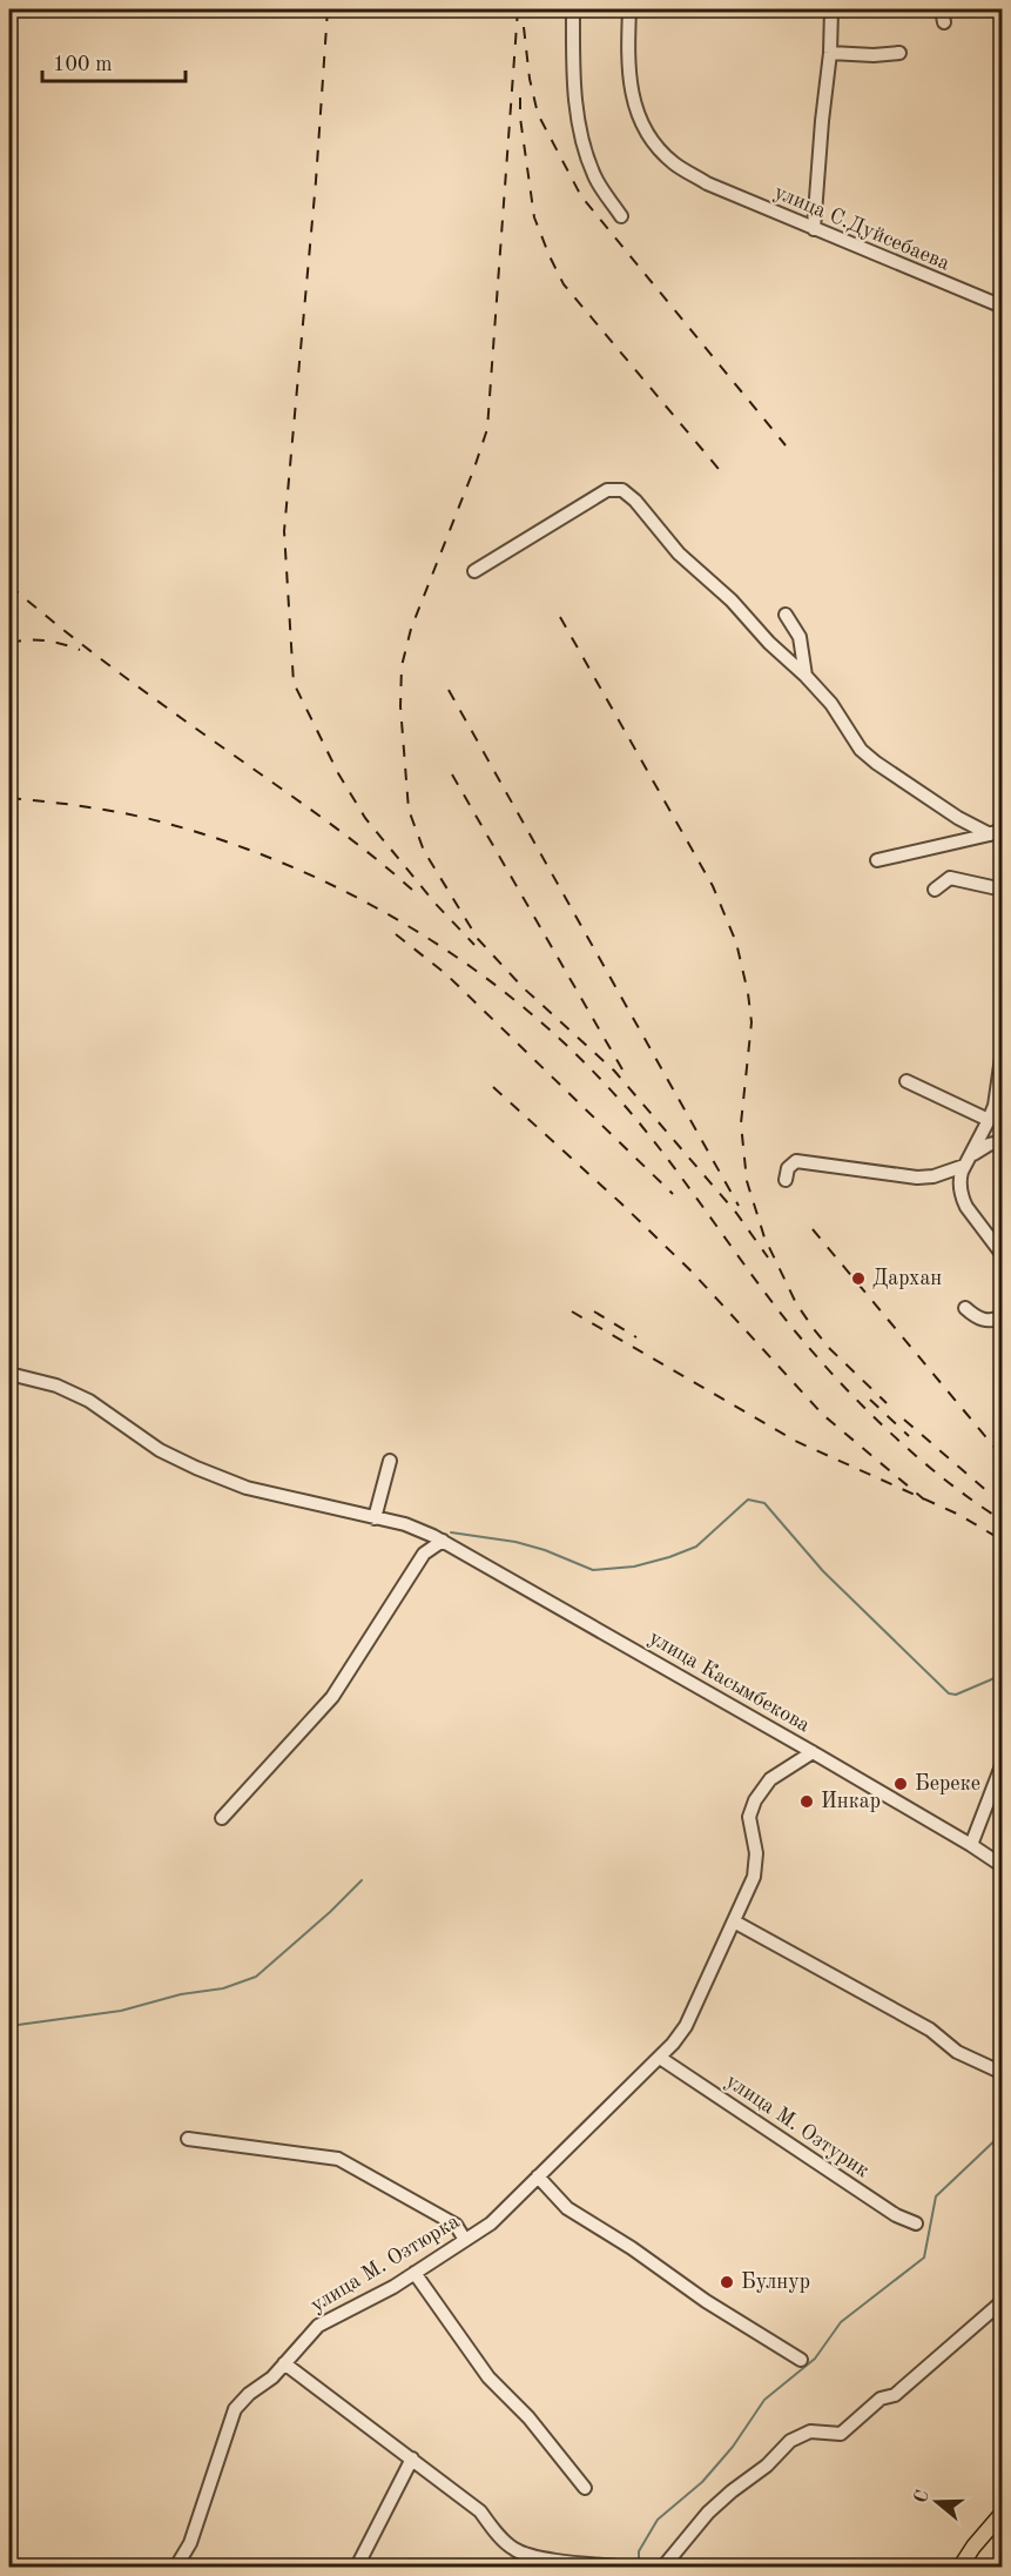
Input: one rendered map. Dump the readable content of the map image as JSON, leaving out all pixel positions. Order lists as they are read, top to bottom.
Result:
{
  "streets": {
    "street": [
      "улица С.Дуйсебаева",
      "улица Касымбекова",
      "улица М. Озтурик",
      "улица М. Озтюрка"
    ]
  },
  "crossings": [
    ["улица Касымбекова", "улица М. Озтюрка"],
    ["улица М. Озтурик", "улица М. Озтюрка"]
  ],
  "places": [
    "Дархан",
    "Береке",
    "Инкар",
    "Булнур"
  ],
  "scale_bar": "100 m",
  "north": "left"
}
